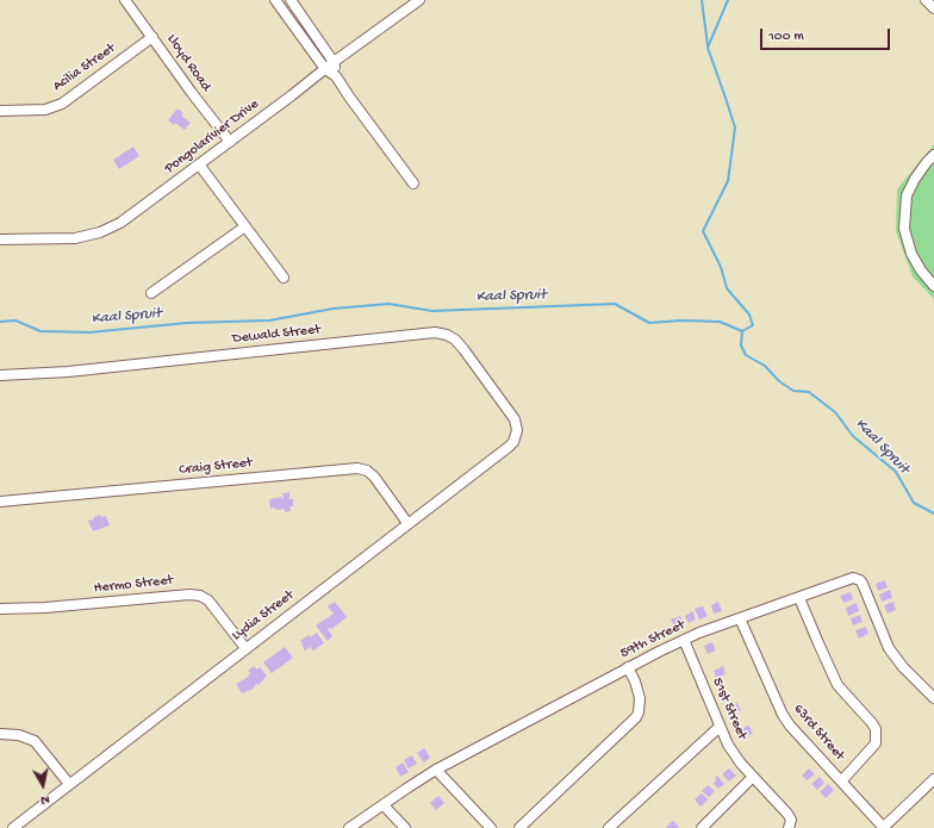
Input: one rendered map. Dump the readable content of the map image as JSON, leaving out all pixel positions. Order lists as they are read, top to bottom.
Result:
{
  "streets": {
    "street": [
      "Lloyd Road",
      "Acilia Street",
      "Pongolarivier Drive",
      "Dewald Street",
      "Craig Street",
      "Hermo Street",
      "Lydia Street",
      "59th Street",
      "51st Street",
      "63rd Street"
    ]
  },
  "crossings": [
    ["Lloyd Road", "Acilia Street"],
    ["Lloyd Road", "Pongolarivier Drive"],
    ["Dewald Street", "Lydia Street"],
    ["Craig Street", "Lydia Street"],
    ["Hermo Street", "Lydia Street"],
    ["59th Street", "51st Street"],
    ["59th Street", "63rd Street"]
  ],
  "water": ["Kaal Spruit"],
  "scale_bar": "100 m",
  "north": "bottom"
}
